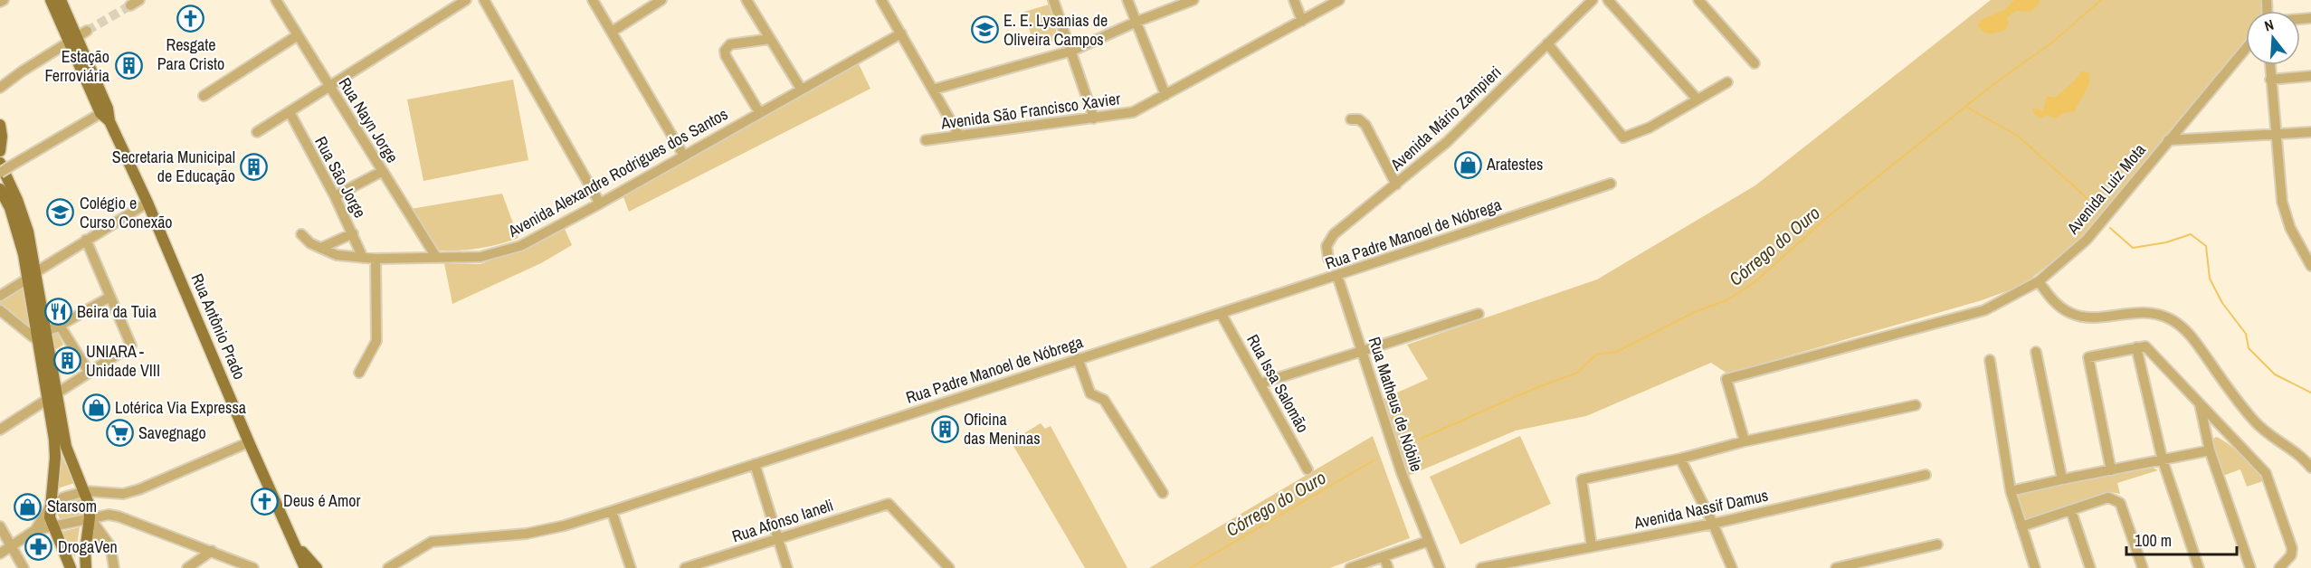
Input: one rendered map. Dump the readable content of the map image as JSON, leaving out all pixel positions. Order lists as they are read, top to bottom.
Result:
{
  "streets": {
    "main road": ["Rua Antônio Prado"],
    "street": [
      "Avenida São Francisco Xavier",
      "Avenida Mário Zampieri",
      "Rua Nayn Jorge",
      "Avenida Alexandre Rodrigues dos Santos",
      "Rua São Jorge",
      "Avenida Luiz Mota",
      "Rua Padre Manoel de Nóbrega",
      "Rua Issa Salomão",
      "Rua Matheus de Nóbile",
      "Avenida Nassif Damus",
      "Rua Afonso Ianeli"
    ]
  },
  "crossings": [
    ["Rua Nayn Jorge", "Avenida Alexandre Rodrigues dos Santos"],
    ["Avenida Alexandre Rodrigues dos Santos", "Rua São Jorge"],
    ["Rua Padre Manoel de Nóbrega", "Rua Issa Salomão"],
    ["Rua Padre Manoel de Nóbrega", "Rua Matheus de Nóbile"]
  ],
  "water": ["Córrego do Ouro"],
  "places": {
    "church": ["Resgate Para Cristo", "Deus é Amor"],
    "school or university": ["E. E. Lysanias de Oliveira Campos", "Colégio e Curso Conexão"],
    "building": [
      "Estação Ferroviária",
      "Secretaria Municipal de Educação",
      "UNIARA - Unidade VIII",
      "Oficina das Meninas"
    ],
    "shop": ["Aratestes", "Lotérica Via Expressa", "Starsom"],
    "restaurant": ["Beira da Tuia"],
    "supermarket": ["Savegnago"],
    "pharmacy": ["DrogaVen"]
  },
  "scale_bar": "100 m",
  "north": "top"
}
